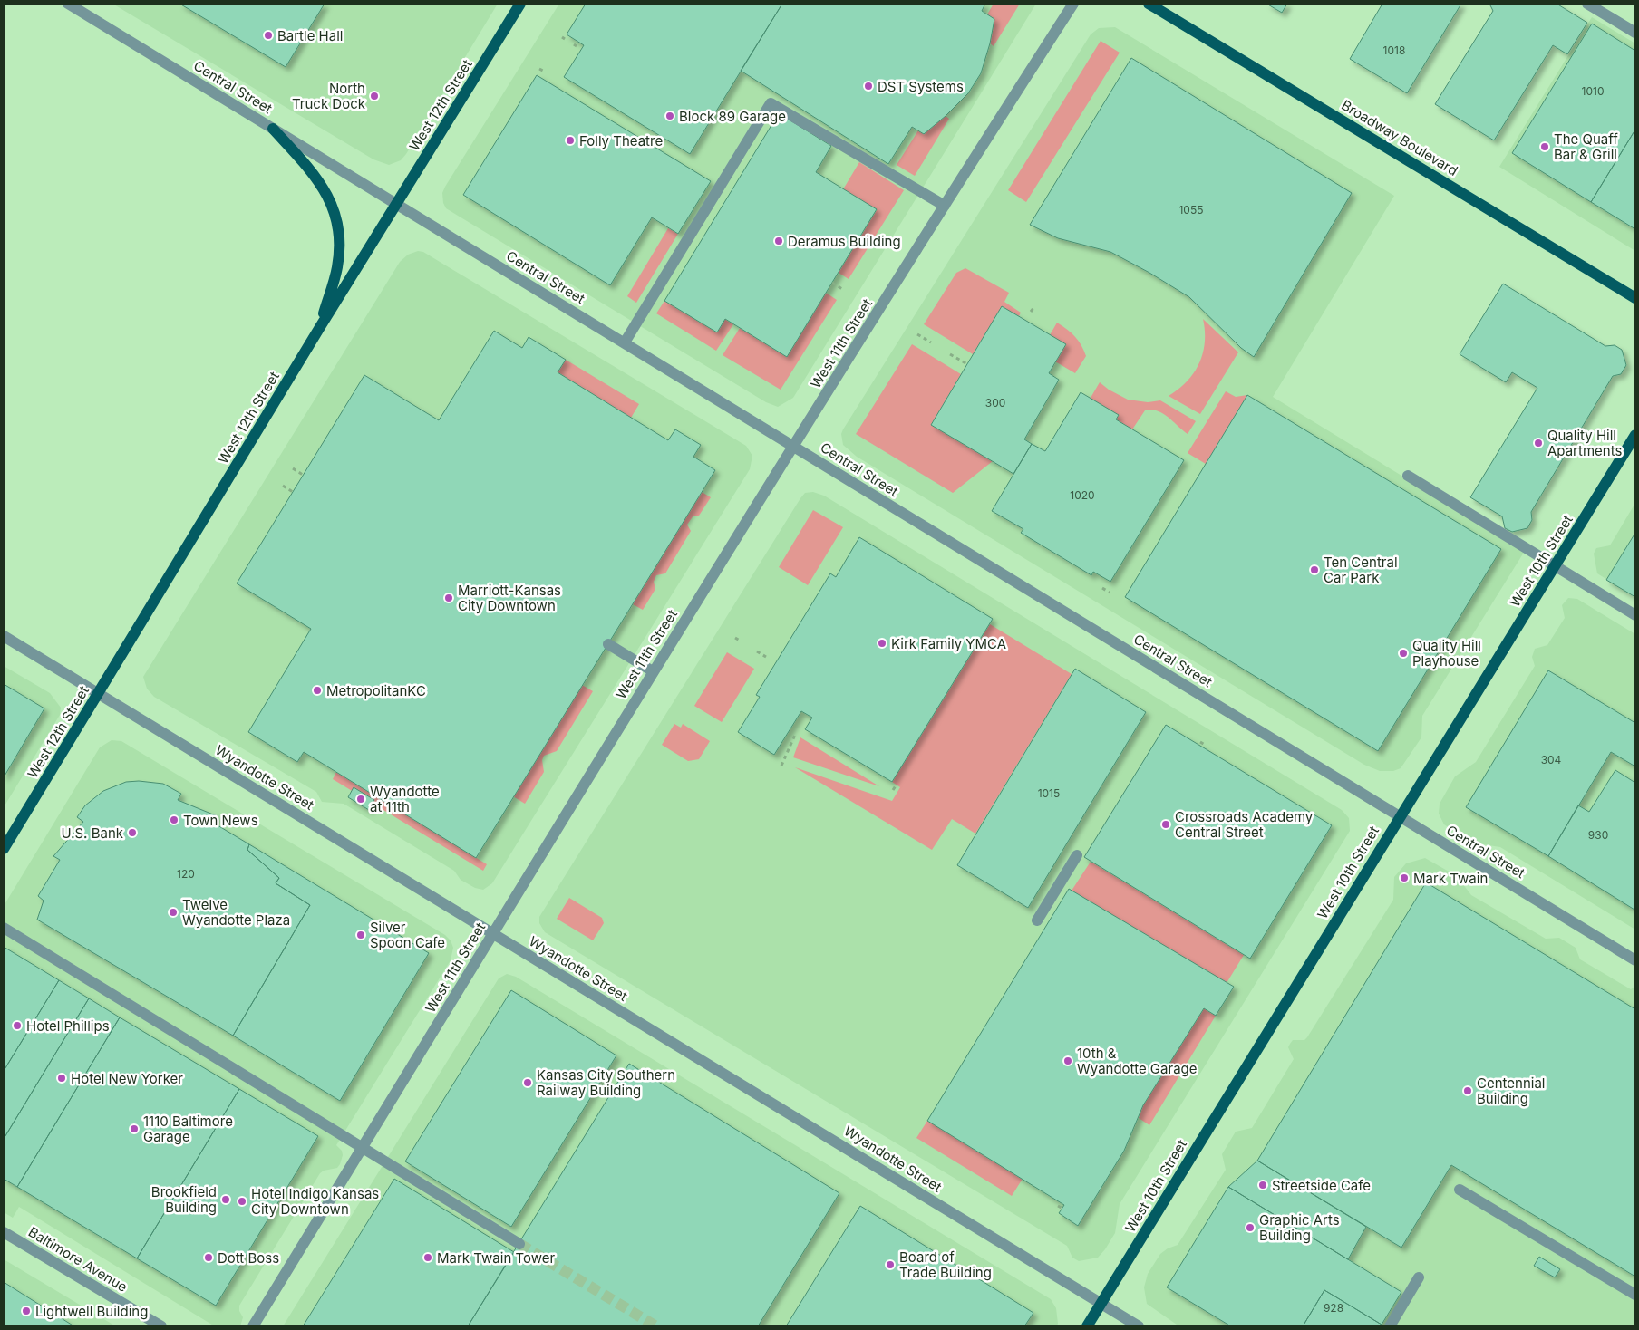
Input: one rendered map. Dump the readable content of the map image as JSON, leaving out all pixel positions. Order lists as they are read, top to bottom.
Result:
{
  "streets": {
    "main road": ["West 12th Street", "Broadway Boulevard", "West 10th Street"],
    "street": [
      "Central Street",
      "West 11th Street",
      "Wyandotte Street",
      "Baltimore Avenue"
    ]
  },
  "crossings": [
    ["Central Street", "West 12th Street"],
    ["Central Street", "West 11th Street"],
    ["Central Street", "West 10th Street"],
    ["West 12th Street", "Wyandotte Street"],
    ["West 11th Street", "Wyandotte Street"],
    ["West 10th Street", "Wyandotte Street"]
  ],
  "places": [
    "Bartle Hall",
    "DST Systems",
    "North Truck Dock",
    "Block 89 Garage",
    "Folly Theatre",
    "The Quaff Bar & Grill",
    "Deramus Building",
    "Quality Hill Apartments",
    "Ten Central Car Park",
    "Marriott-Kansas City Downtown",
    "Kirk Family YMCA",
    "Quality Hill Playhouse",
    "MetropolitanKC",
    "Wyandotte at 11th",
    "Town News",
    "Crossroads Academy Central Street",
    "U.S. Bank",
    "Mark Twain",
    "Twelve Wyandotte Plaza",
    "Silver Spoon Cafe",
    "Hotel Phillips",
    "10th & Wyandotte Garage",
    "Hotel New Yorker",
    "Kansas City Southern Railway Building",
    "Centennial Building",
    "1110 Baltimore Garage",
    "Streetside Cafe",
    "Brookfield Building",
    "Hotel Indigo Kansas City Downtown",
    "Graphic Arts Building",
    "Dott Boss",
    "Mark Twain Tower",
    "Board of Trade Building",
    "Lightwell Building"
  ],
  "house_numbers": [
    "1018",
    "1010",
    "1055",
    "300",
    "1020",
    "304",
    "1015",
    "930",
    "120",
    "928"
  ]
}
